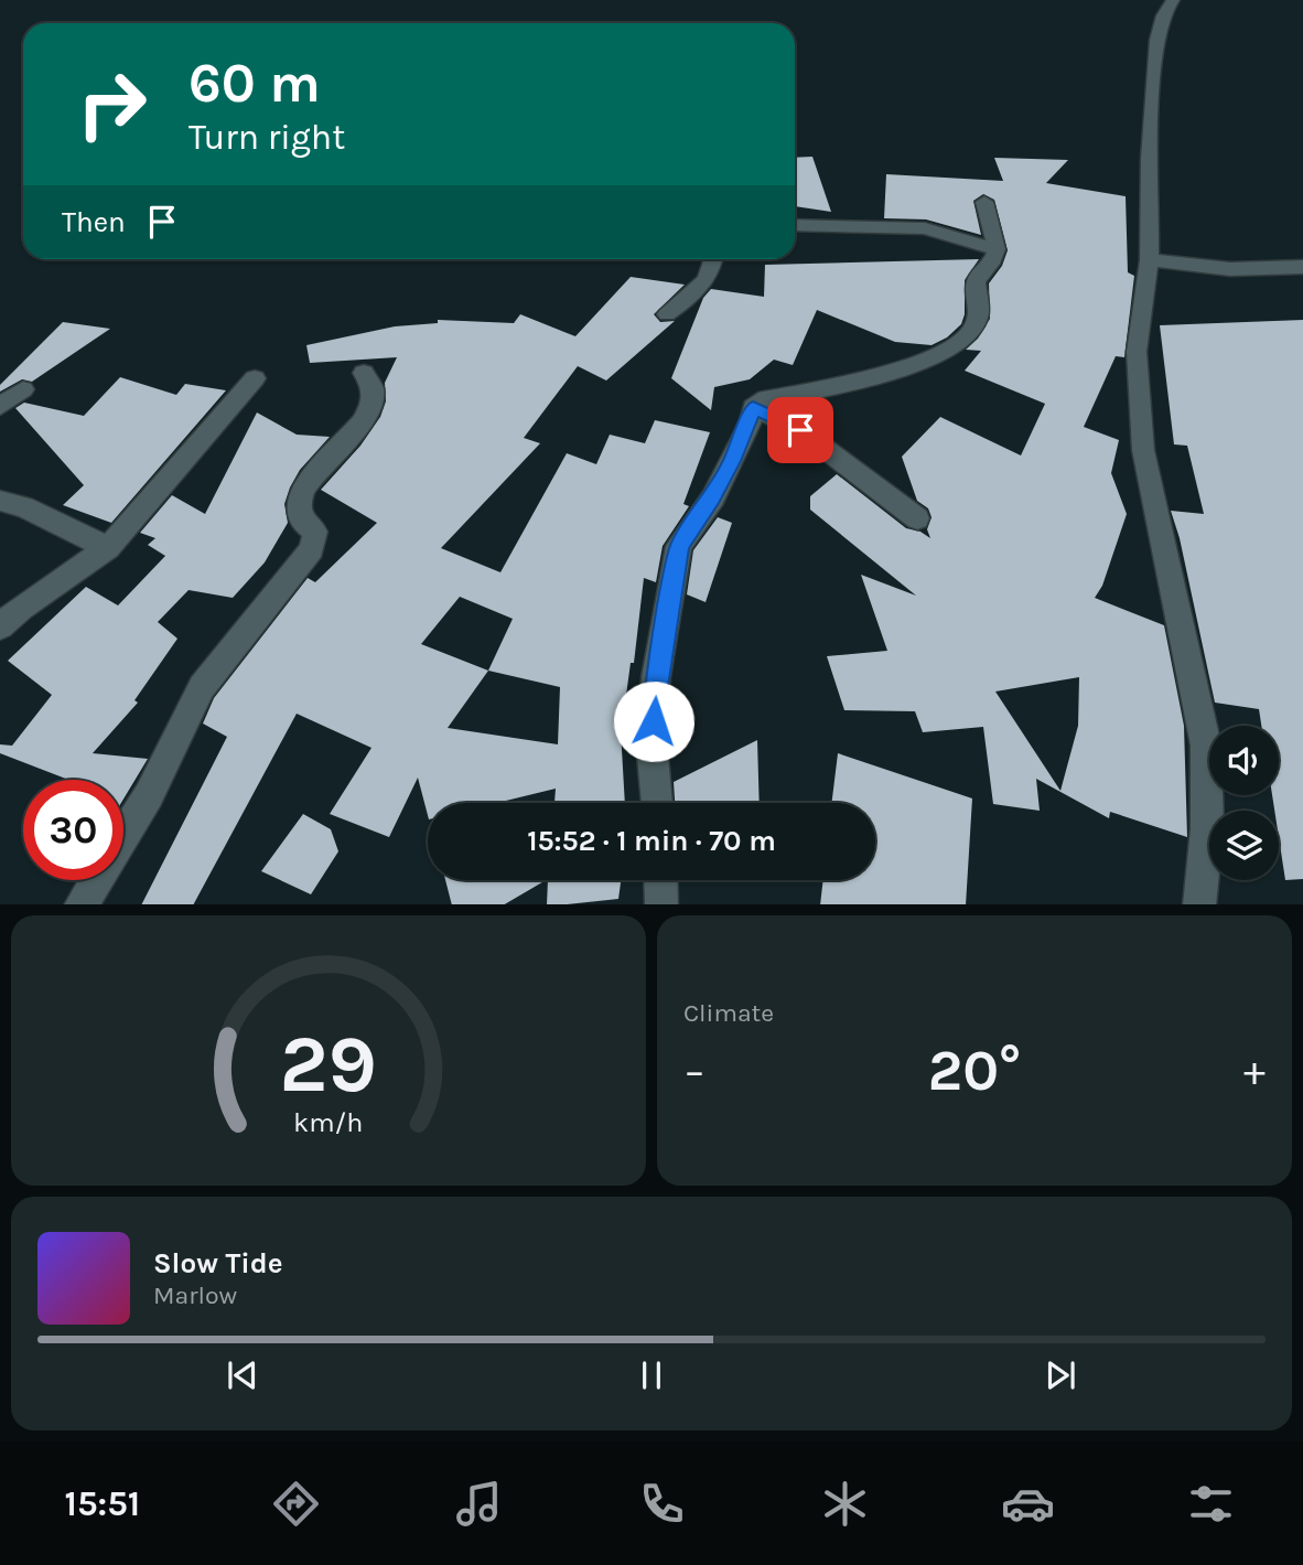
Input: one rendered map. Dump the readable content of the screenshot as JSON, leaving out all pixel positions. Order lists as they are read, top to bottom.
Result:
{
  "page": {
    "turn": ["60 m", "Turn right"],
    "then": "Then",
    "limit": "30",
    "trip": "15:52 · 1 min · 70 m",
    "tile": "Climate",
    "heat": ["−", "20°", "+"],
    "song": ["Slow Tide", "Marlow"],
    "tabs": "15:51",
    "gauge": ["29", "km/h"]
  }
}
